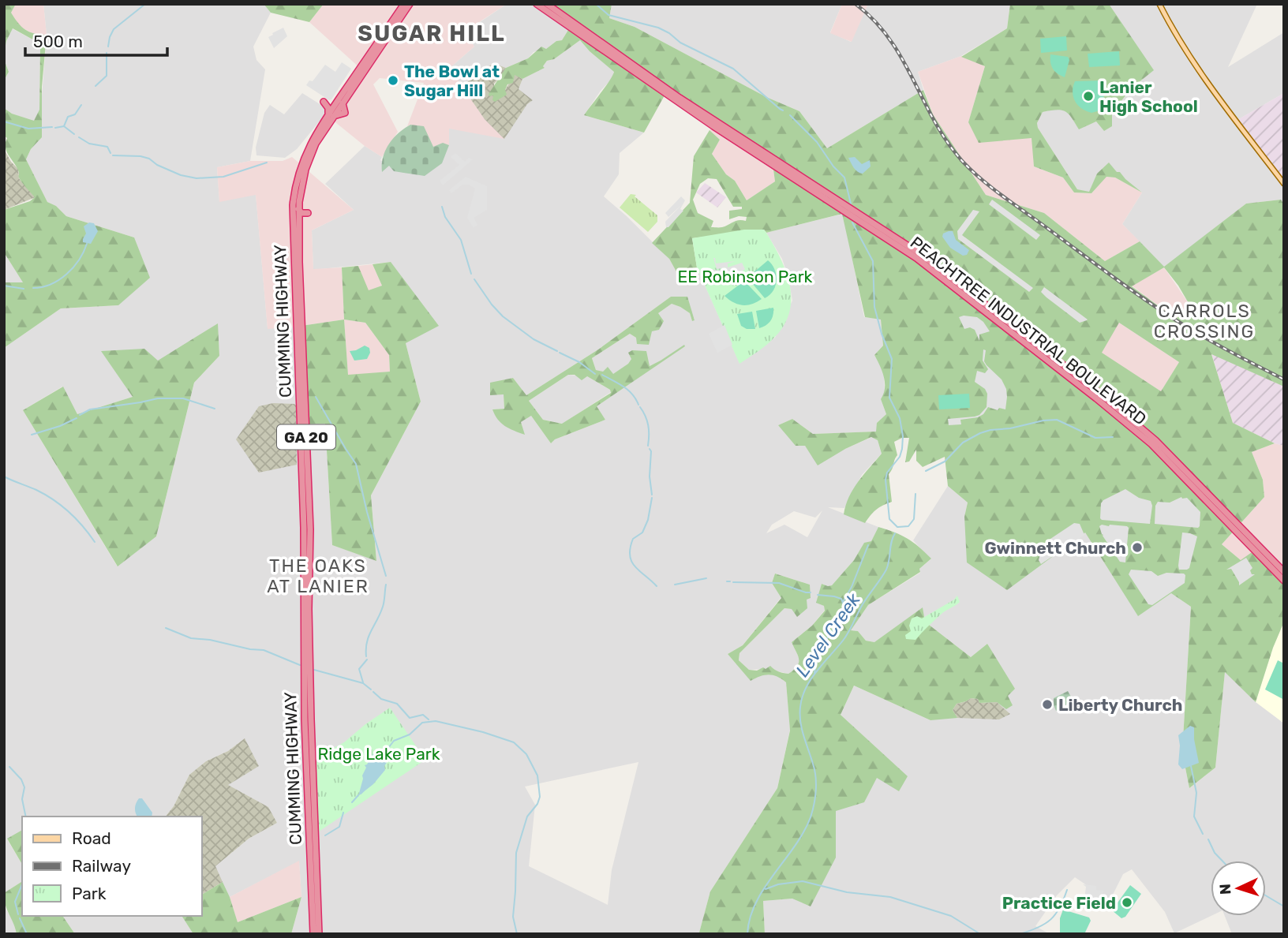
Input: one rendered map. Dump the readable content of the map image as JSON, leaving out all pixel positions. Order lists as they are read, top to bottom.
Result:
{
  "streets": {
    "highway": ["CUMMING HIGHWAY", "PEACHTREE INDUSTRIAL BOULEVARD", "GA 20"]
  },
  "districts": ["SUGAR HILL", "CARROLS CROSSING", "THE OAKS AT LANIER"],
  "water": ["Level Creek"],
  "parks": ["EE Robinson Park", "Ridge Lake Park"],
  "places": [
    "The Bowl at Sugar Hill",
    "Lanier High School",
    "Gwinnett Church",
    "Liberty Church",
    "Practice Field"
  ],
  "legend": ["Road", "Railway", "Park"],
  "scale_bar": "500 m",
  "north": "left"
}
